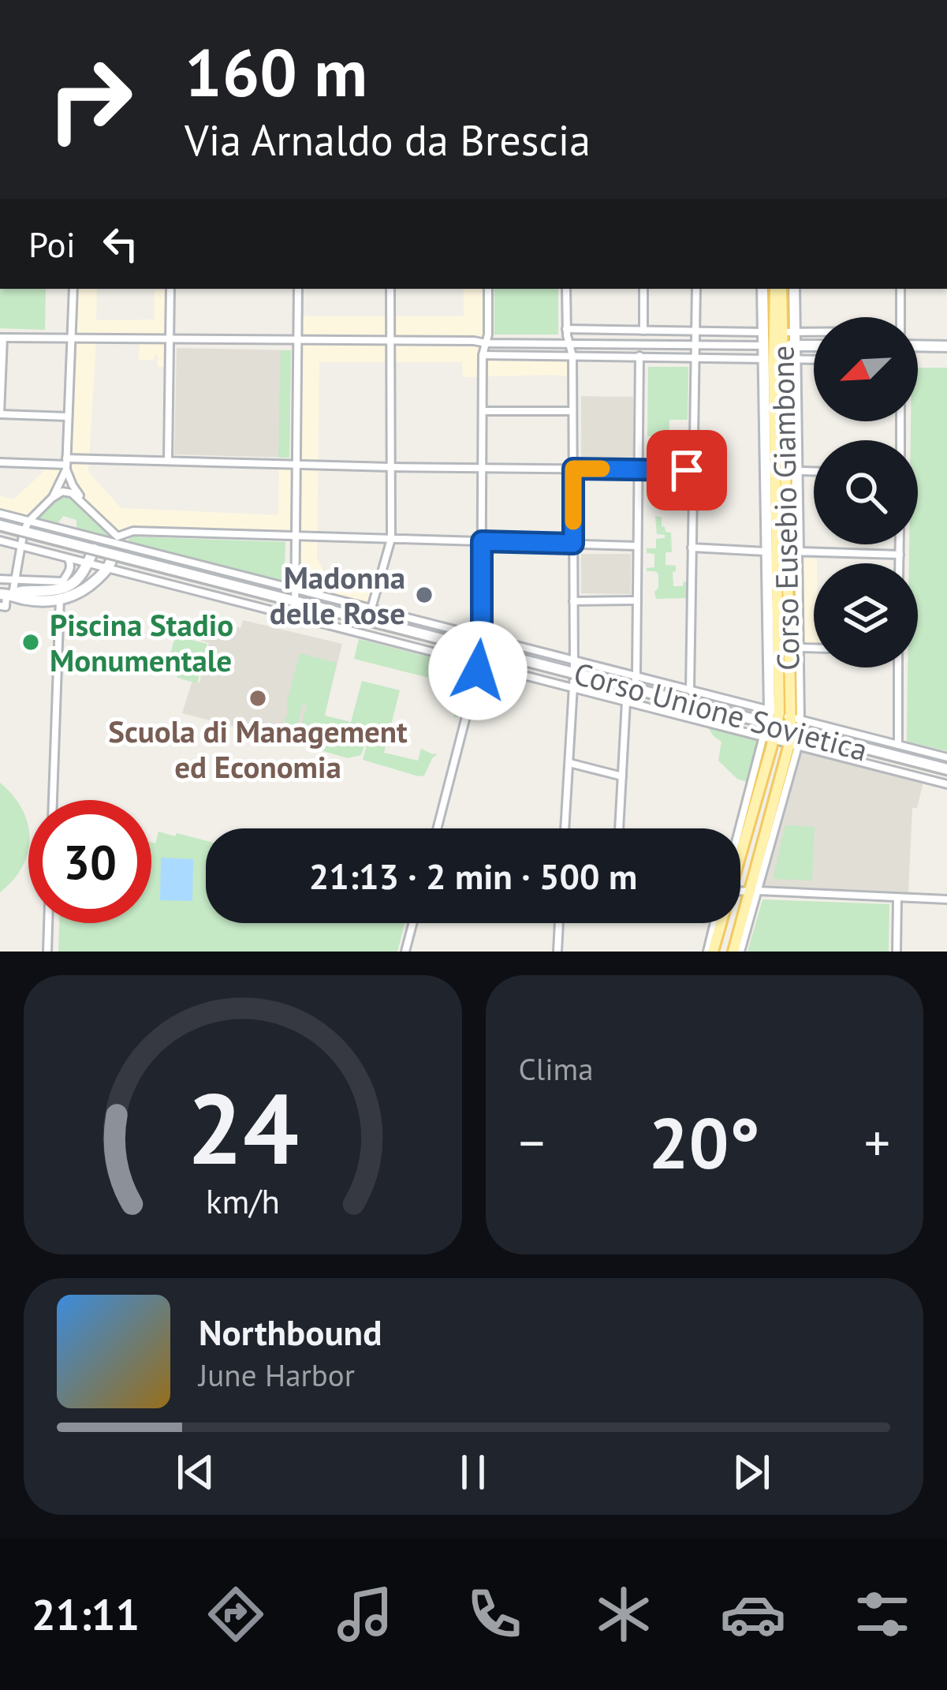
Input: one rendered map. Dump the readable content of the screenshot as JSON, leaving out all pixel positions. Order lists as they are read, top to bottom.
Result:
{
  "streets": {
    "main road": ["Corso Eusebio Giambone", "Corso Unione Sovietica"]
  },
  "crossings": [
    ["Corso Eusebio Giambone", "Corso Unione Sovietica"]
  ],
  "places": ["Madonna delle Rose", "Piscina Stadio Monumentale", "Scuola di Management ed Economia"],
  "north": "bottom left",
  "page": {
    "turn": ["160 m", "Via Arnaldo da Brescia"],
    "then": "Poi",
    "limit": "30",
    "trip": "21:13 · 2 min · 500 m",
    "tile": "Clima",
    "heat": ["−", "20°", "+"],
    "song": ["Northbound", "June Harbor"],
    "tabs": "21:11",
    "gauge": ["24", "km/h"]
  }
}
